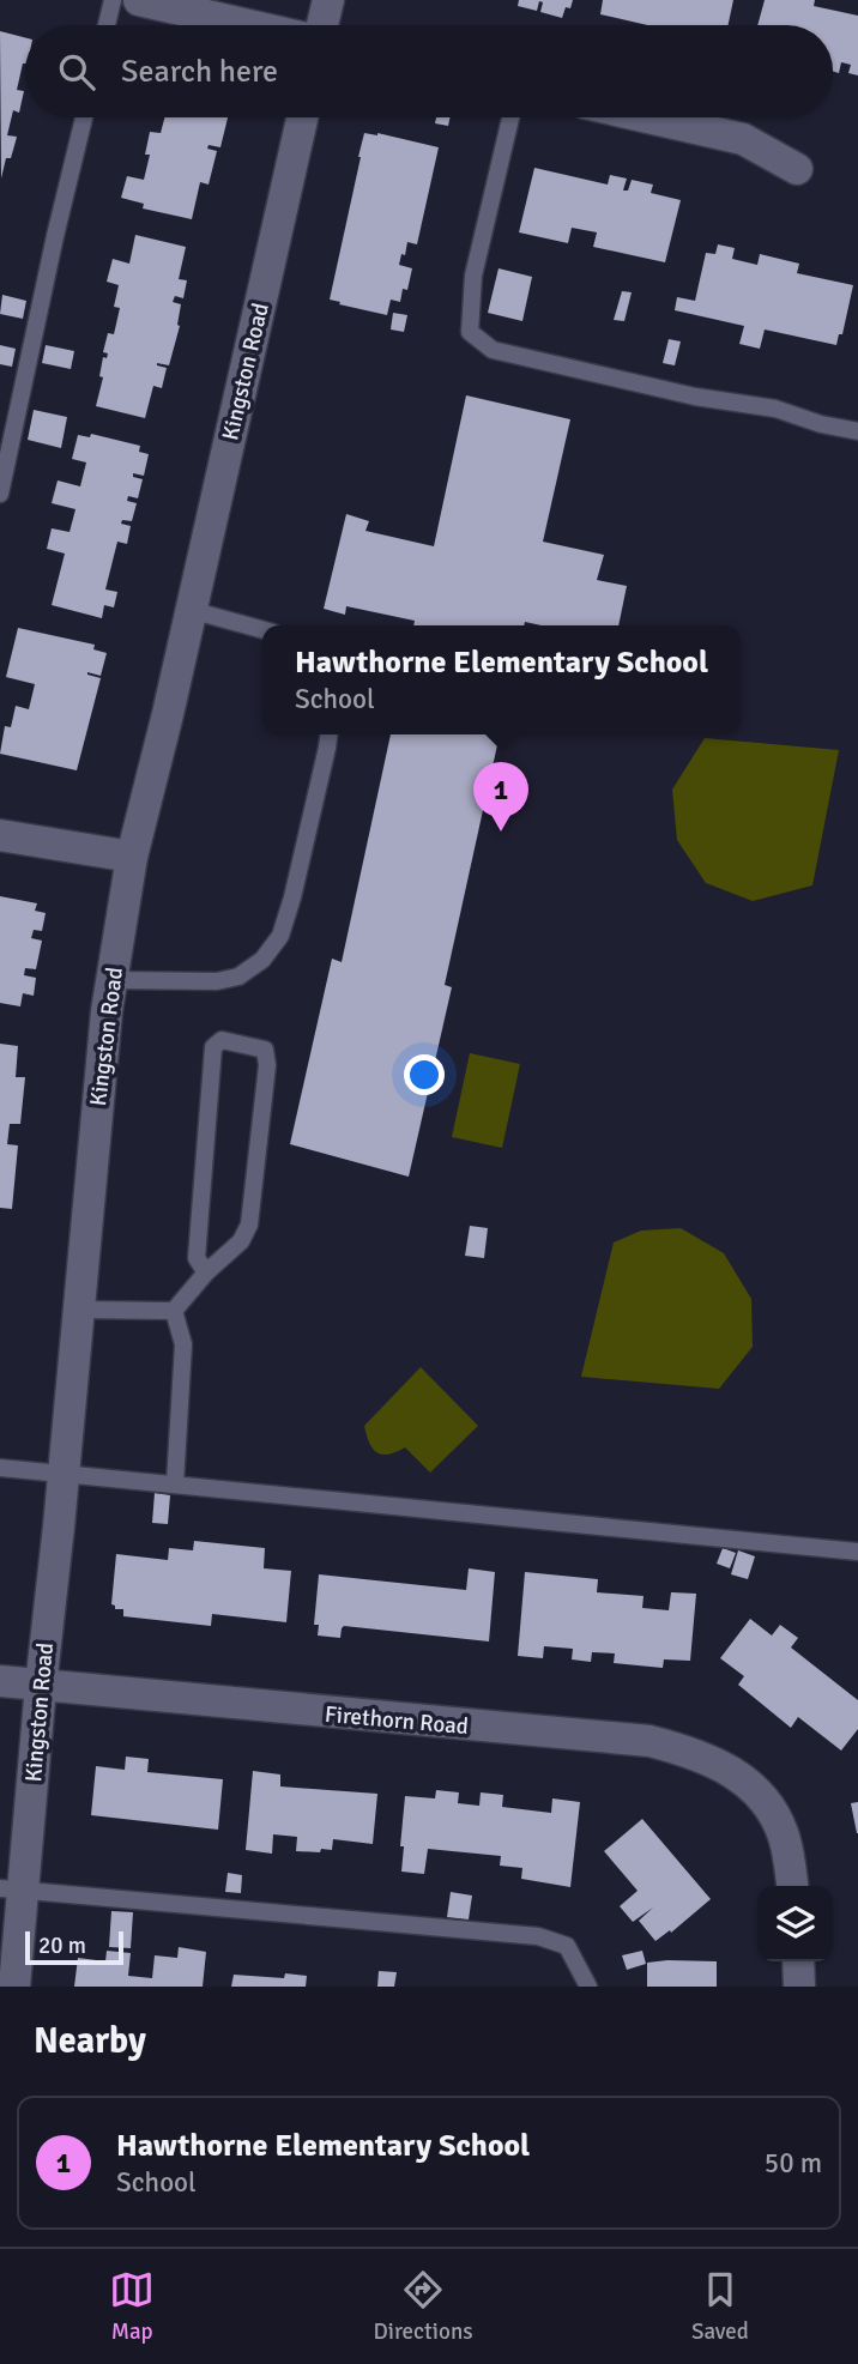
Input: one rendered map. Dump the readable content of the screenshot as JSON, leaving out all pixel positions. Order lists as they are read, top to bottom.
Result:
{
  "streets": {
    "street": ["Kingston Road", "Firethorn Road"]
  },
  "crossings": [
    ["Kingston Road", "Firethorn Road"]
  ],
  "scale_bar": "20 m",
  "page": {
    "search": "Search here",
    "popup": ["Hawthorne Elementary School", "School"],
    "pins": "1",
    "scale": "20 m",
    "heading": "Nearby",
    "list": [
      {
        "mark": "1",
        "name": "Hawthorne Elementary School",
        "note": "School",
        "value": "50 m"
      }
    ],
    "nav": ["Map", "Directions", "Saved"]
  }
}
